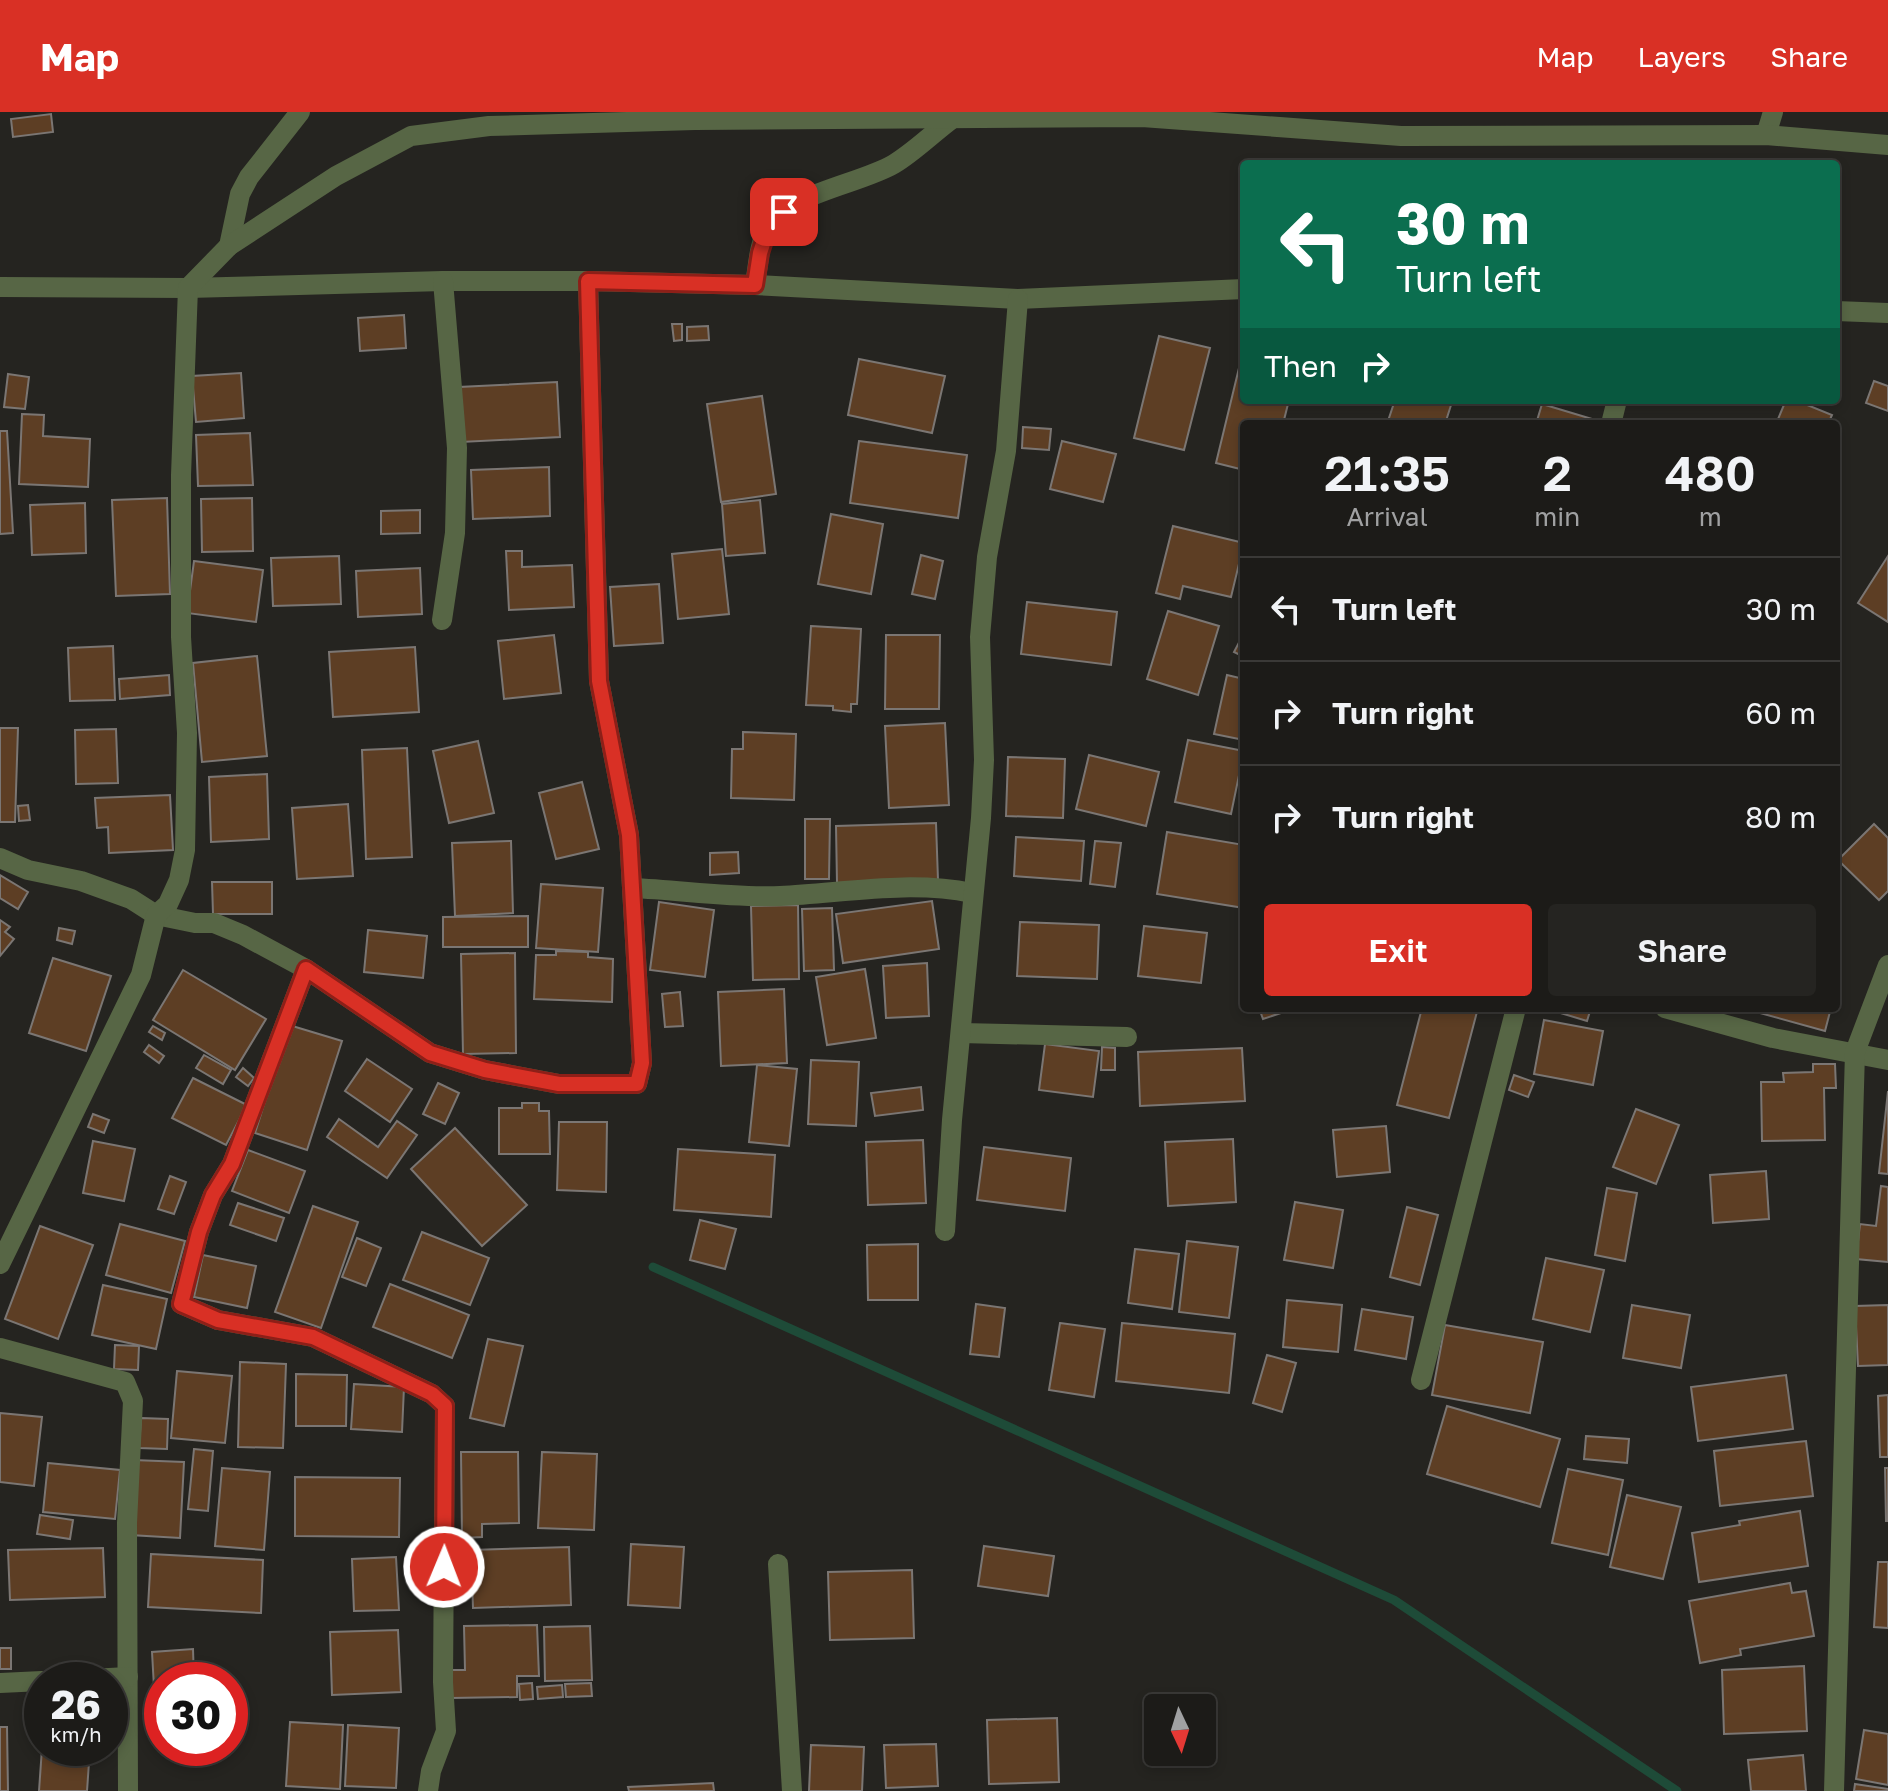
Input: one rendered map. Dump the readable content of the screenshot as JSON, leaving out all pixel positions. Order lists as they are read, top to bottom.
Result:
{
  "north": "bottom",
  "page": {
    "header": "Map",
    "nav": ["Map", "Layers", "Share"],
    "turn": ["30 m", "Turn left"],
    "then": "Then",
    "eta": [
      "21:35",
      "Arrival",
      "2",
      "min",
      "480",
      "m"
    ],
    "list": [
      {
        "name": "Turn left",
        "value": "30 m"
      },
      {
        "name": "Turn right",
        "value": "60 m"
      },
      {
        "name": "Turn right",
        "value": "80 m"
      }
    ],
    "buttons": ["Exit", "Share"],
    "speed": "26 km/h",
    "limit": "30"
  }
}
